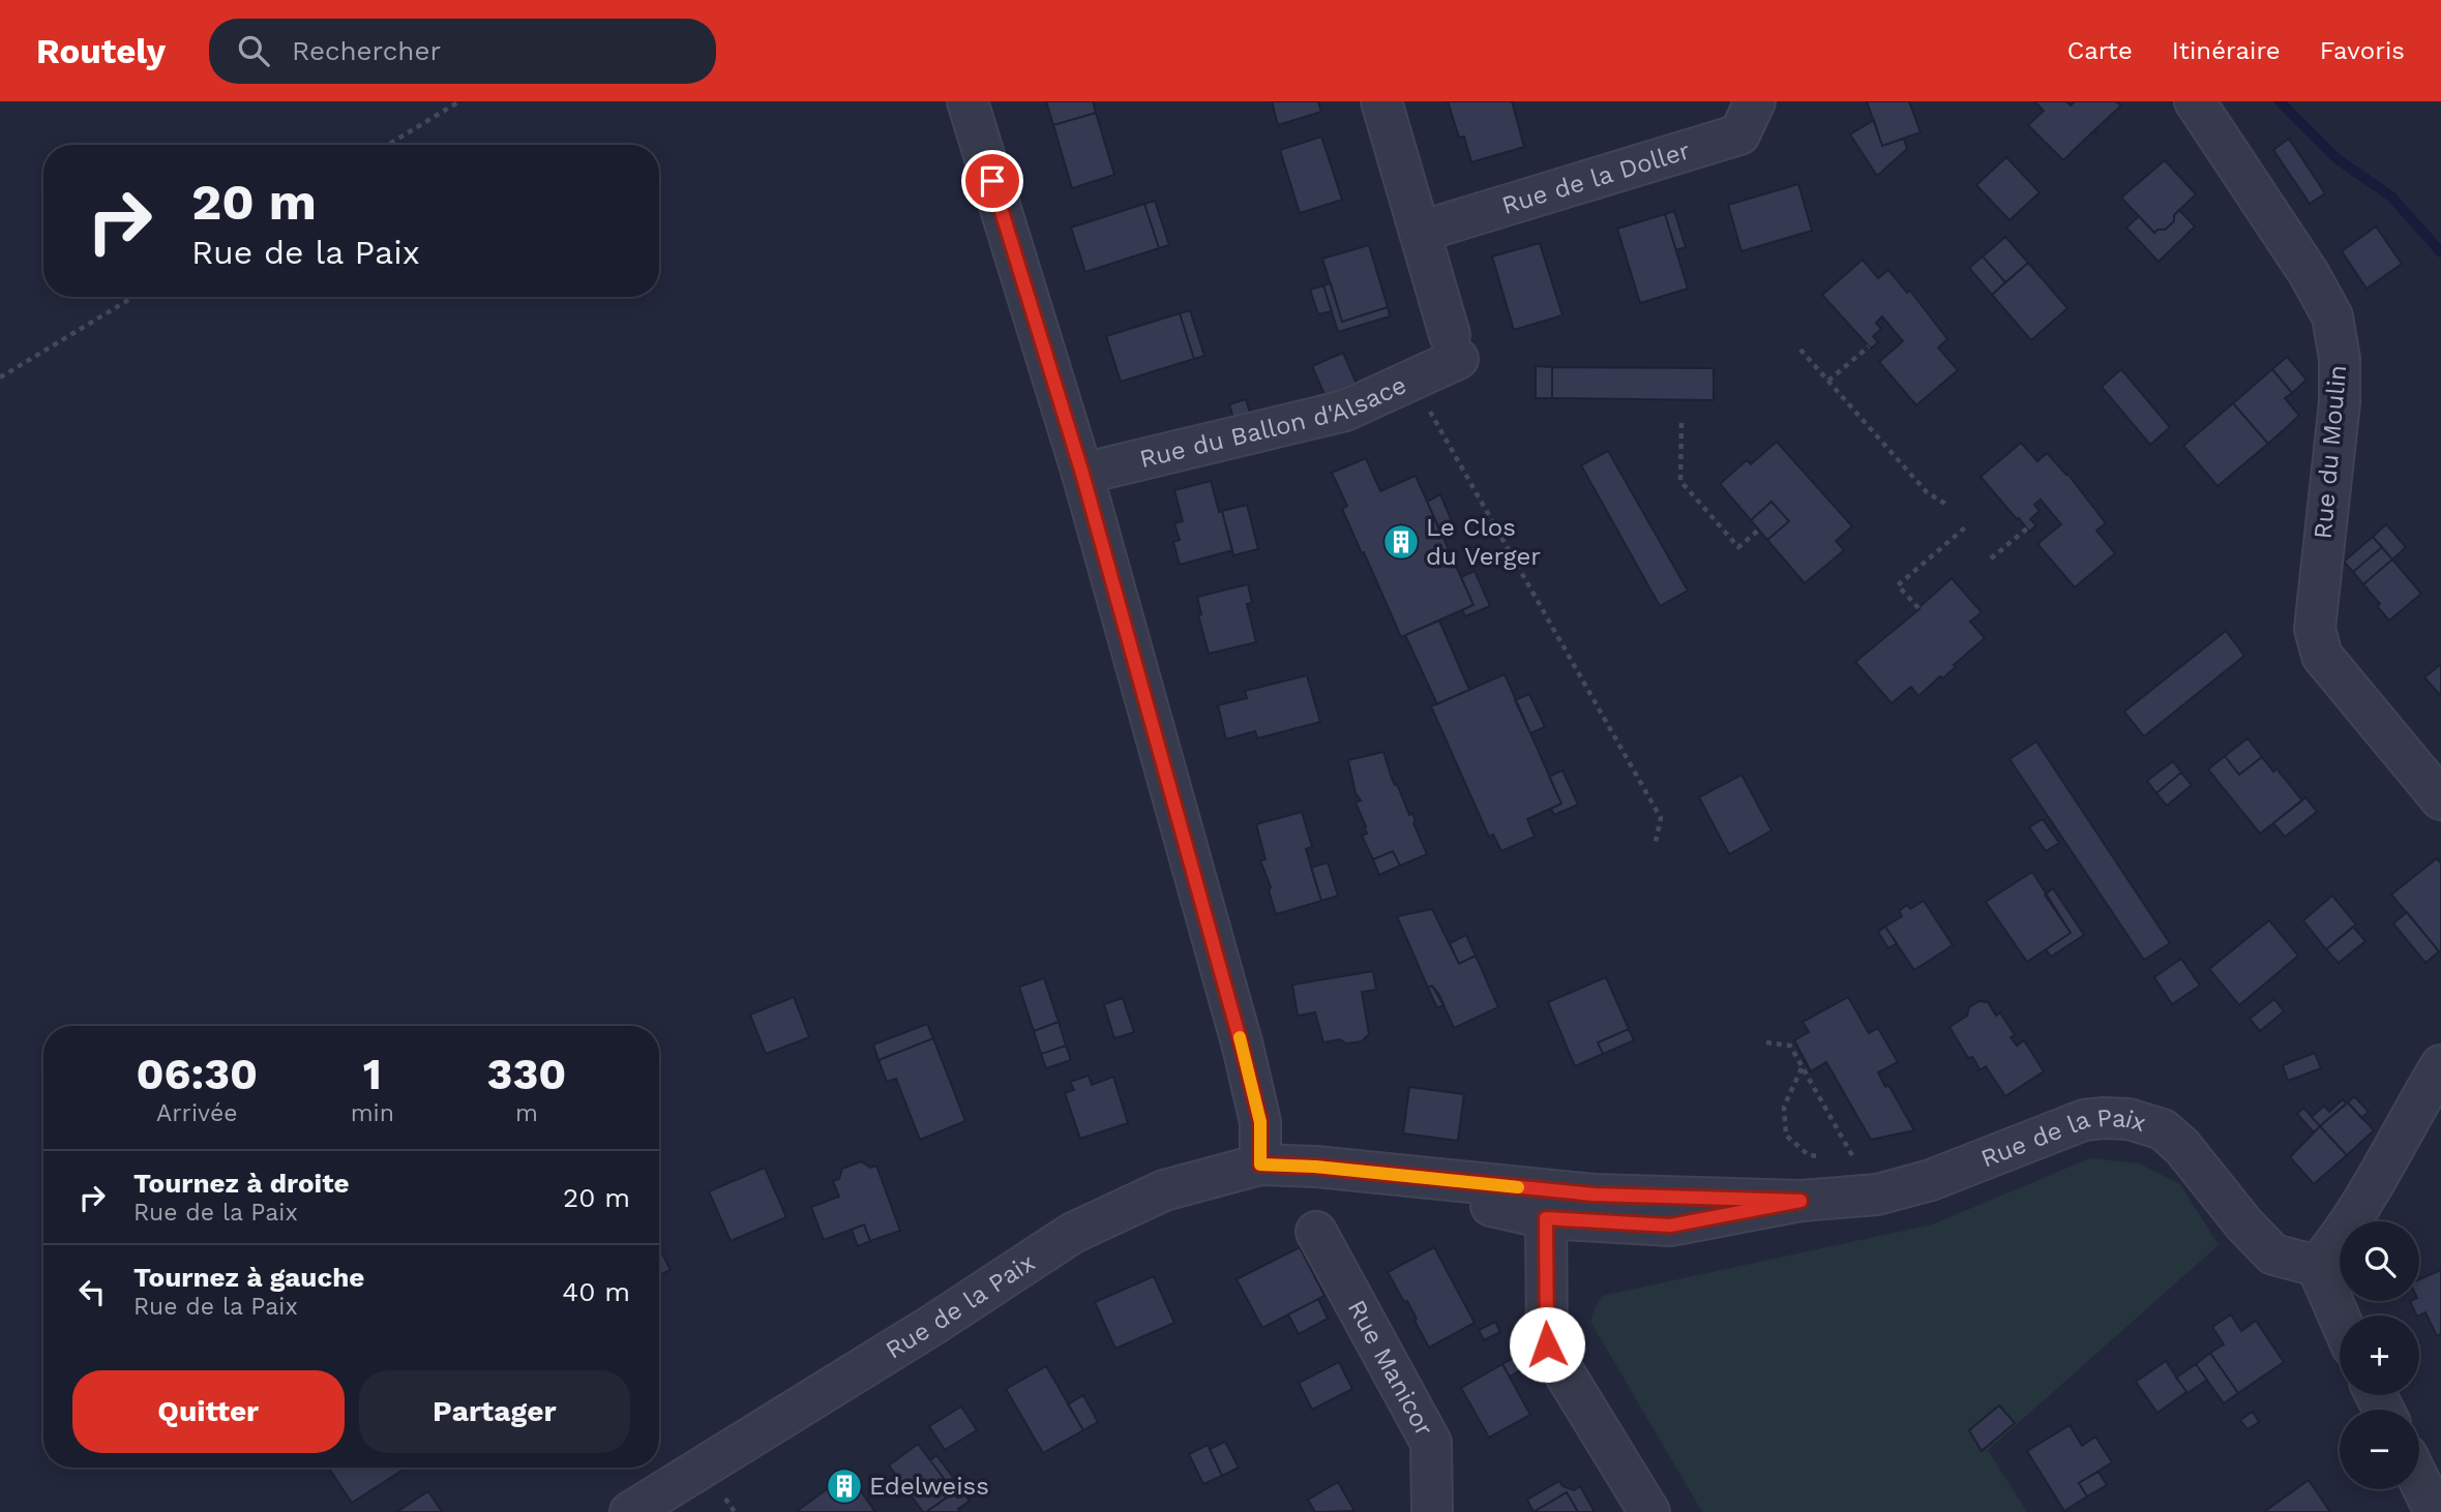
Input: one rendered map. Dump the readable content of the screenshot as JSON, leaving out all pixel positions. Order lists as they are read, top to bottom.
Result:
{
  "streets": {
    "street": [
      "Rue de la Doller",
      "Rue du Ballon d'Alsace",
      "Rue du Moulin",
      "Rue de la Paix",
      "Rue Manicor"
    ]
  },
  "crossings": [
    ["Rue de la Doller", "Rue du Ballon d'Alsace"]
  ],
  "places": {
    "building": ["Le Clos du Verger", "Edelweiss"]
  },
  "page": {
    "header": "Routely",
    "search": "Rechercher",
    "nav": ["Carte", "Itinéraire", "Favoris"],
    "turn": ["20 m", "Rue de la Paix"],
    "eta": [
      "06:30",
      "Arrivée",
      "1",
      "min",
      "330",
      "m"
    ],
    "list": [
      {
        "name": "Tournez à droite",
        "note": "Rue de la Paix",
        "value": "20 m"
      },
      {
        "name": "Tournez à gauche",
        "note": "Rue de la Paix",
        "value": "40 m"
      }
    ],
    "map_buttons": ["+", "−"],
    "buttons": ["Quitter", "Partager"]
  }
}
